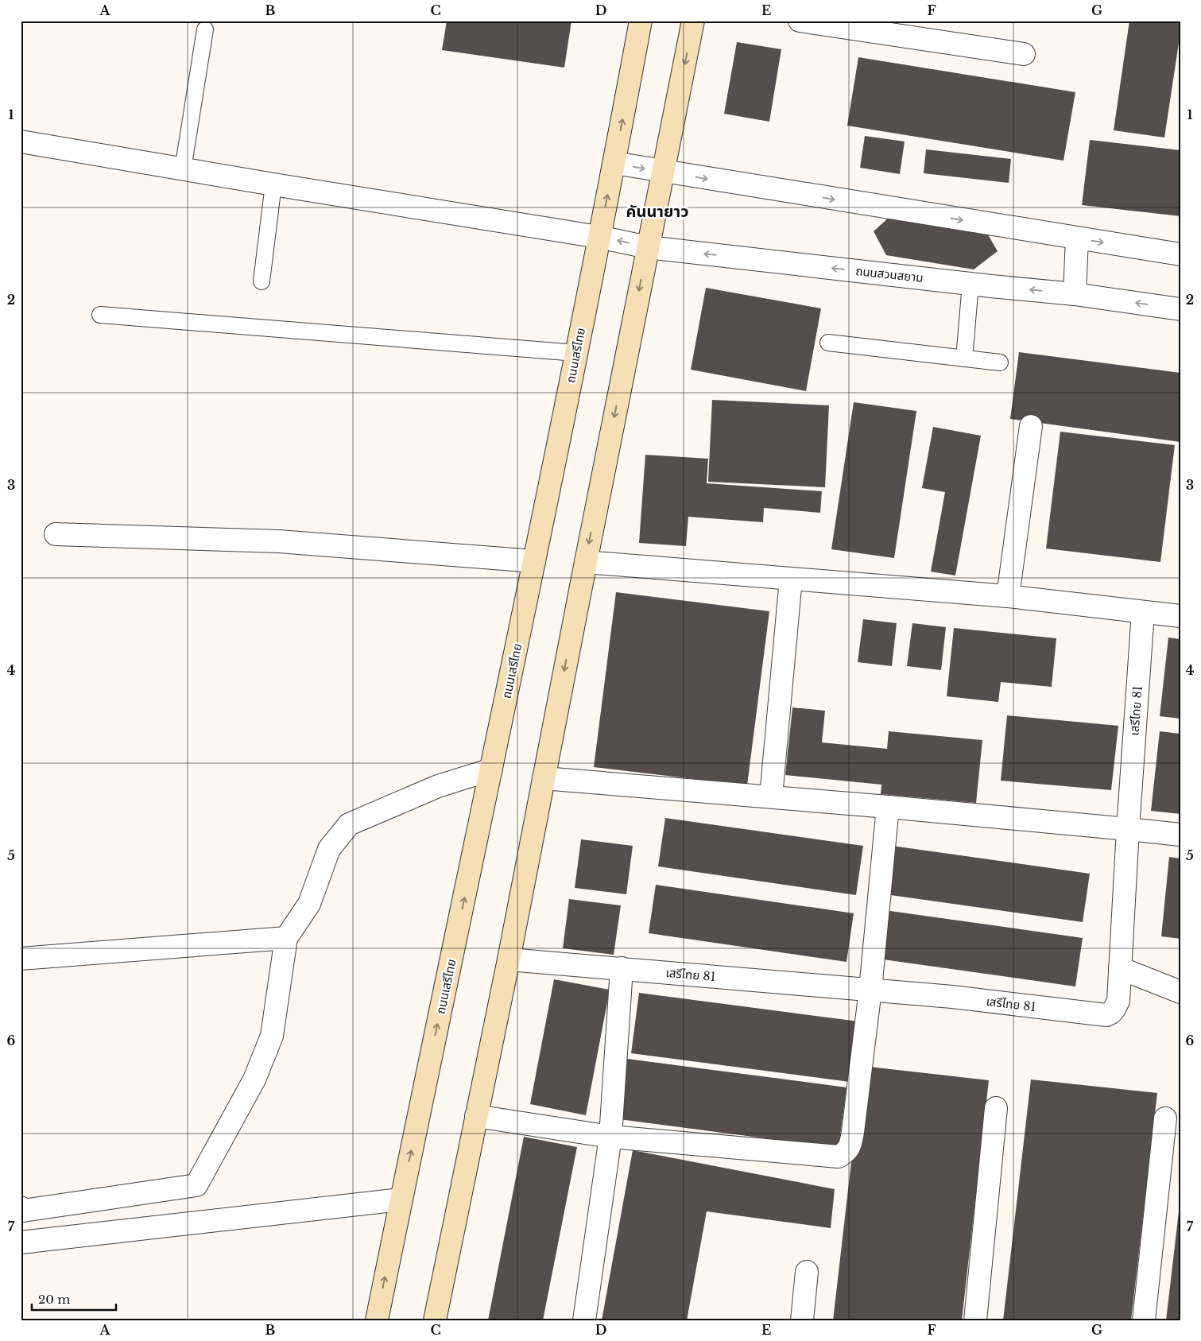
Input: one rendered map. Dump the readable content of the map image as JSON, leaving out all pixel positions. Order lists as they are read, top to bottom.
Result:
{
  "streets": {
    "main road": ["ถนนเสรีไทย"],
    "street": ["ถนนสวนสยาม", "เสรีไทย 81"]
  },
  "crossings": [
    ["ถนนสวนสยาม", "ถนนเสรีไทย"]
  ],
  "districts": ["คันนายาว"],
  "scale_bar": "20 m",
  "grid": {
    "columns": [
      "A",
      "B",
      "C",
      "D",
      "E",
      "F",
      "G"
    ],
    "rows": [
      "1",
      "2",
      "3",
      "4",
      "5",
      "6",
      "7"
    ]
  }
}
